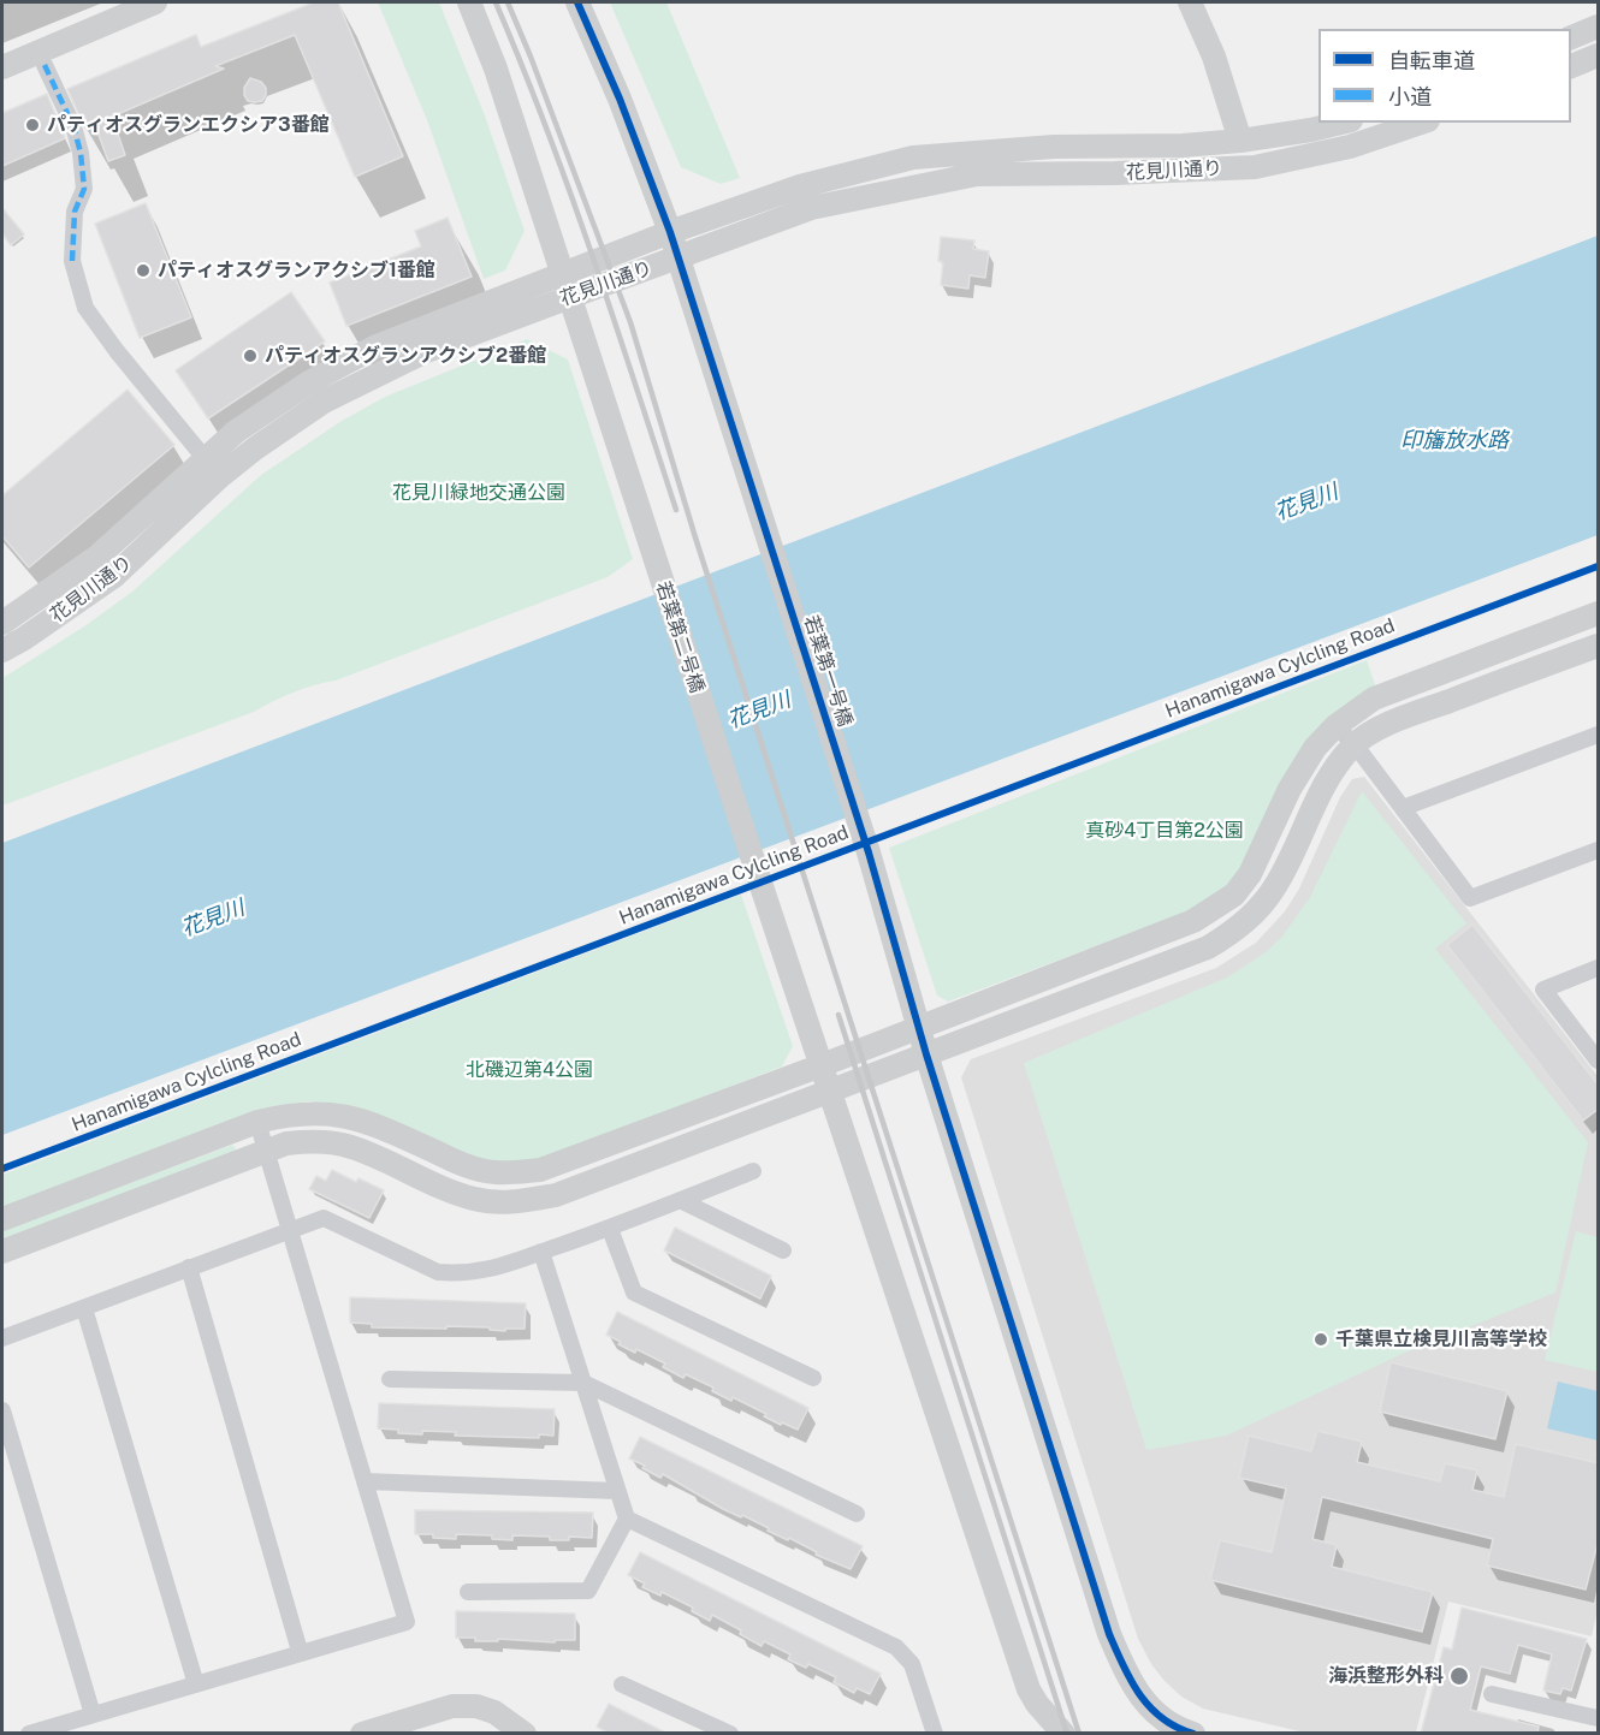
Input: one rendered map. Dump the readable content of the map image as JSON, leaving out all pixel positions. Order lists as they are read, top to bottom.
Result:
{
  "streets": {
    "street": ["花見川通り", "若葉第二号橋", "若葉第一号橋"],
    "cycle path": ["Hanamigawa Cylcling Road"]
  },
  "crossings": [
    ["花見川通り", "若葉第二号橋"],
    ["花見川通り", "若葉第一号橋"]
  ],
  "water": ["印旛放水路", "花見川"],
  "parks": ["花見川緑地交通公園", "真砂4丁目第2公園", "北磯辺第4公園"],
  "places": [
    "パティオスグランエクシア3番館",
    "パティオスグランアクシブ1番館",
    "パティオスグランアクシブ2番館",
    "千葉県立検見川高等学校",
    "海浜整形外科"
  ],
  "legend": ["自転車道", "小道"]
}
